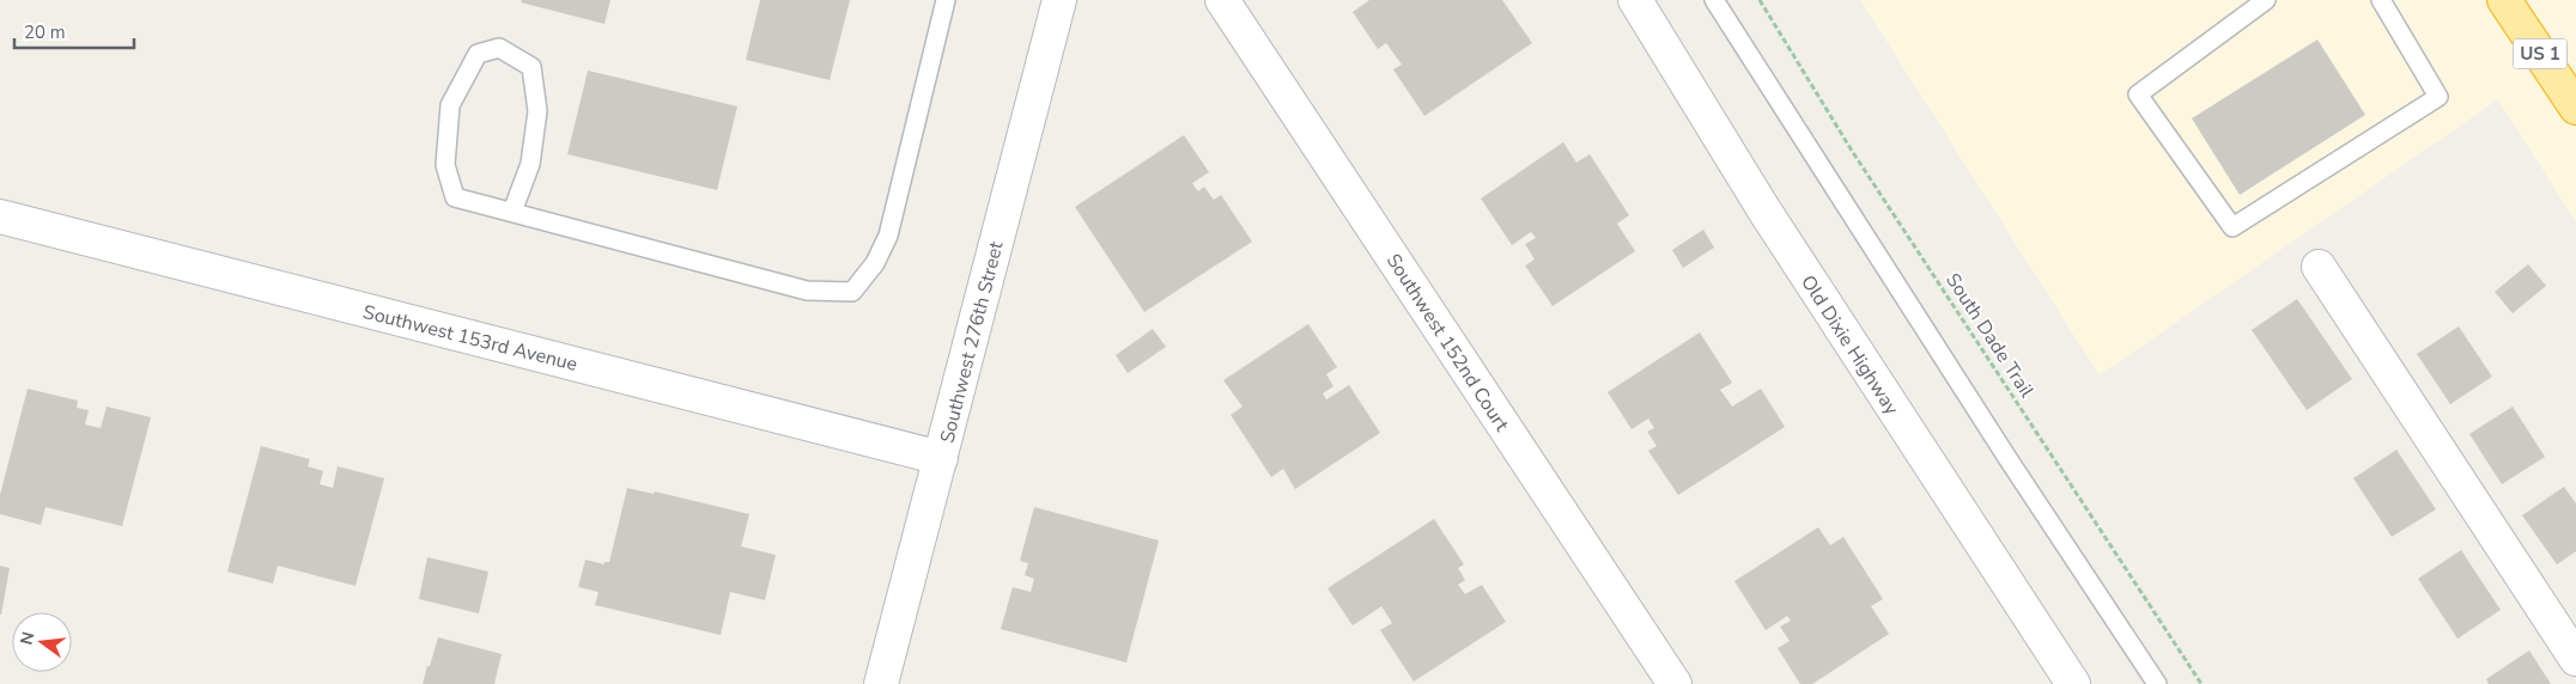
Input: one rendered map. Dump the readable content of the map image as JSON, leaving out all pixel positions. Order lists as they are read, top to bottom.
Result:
{
  "streets": {
    "highway": ["US 1"],
    "street": [
      "Southwest 153rd Avenue",
      "Southwest 276th Street",
      "Southwest 152nd Court",
      "Old Dixie Highway"
    ],
    "path": ["South Dade Trail"]
  },
  "crossings": [
    ["Southwest 153rd Avenue", "Southwest 276th Street"]
  ],
  "scale_bar": "20 m",
  "north": "left"
}
